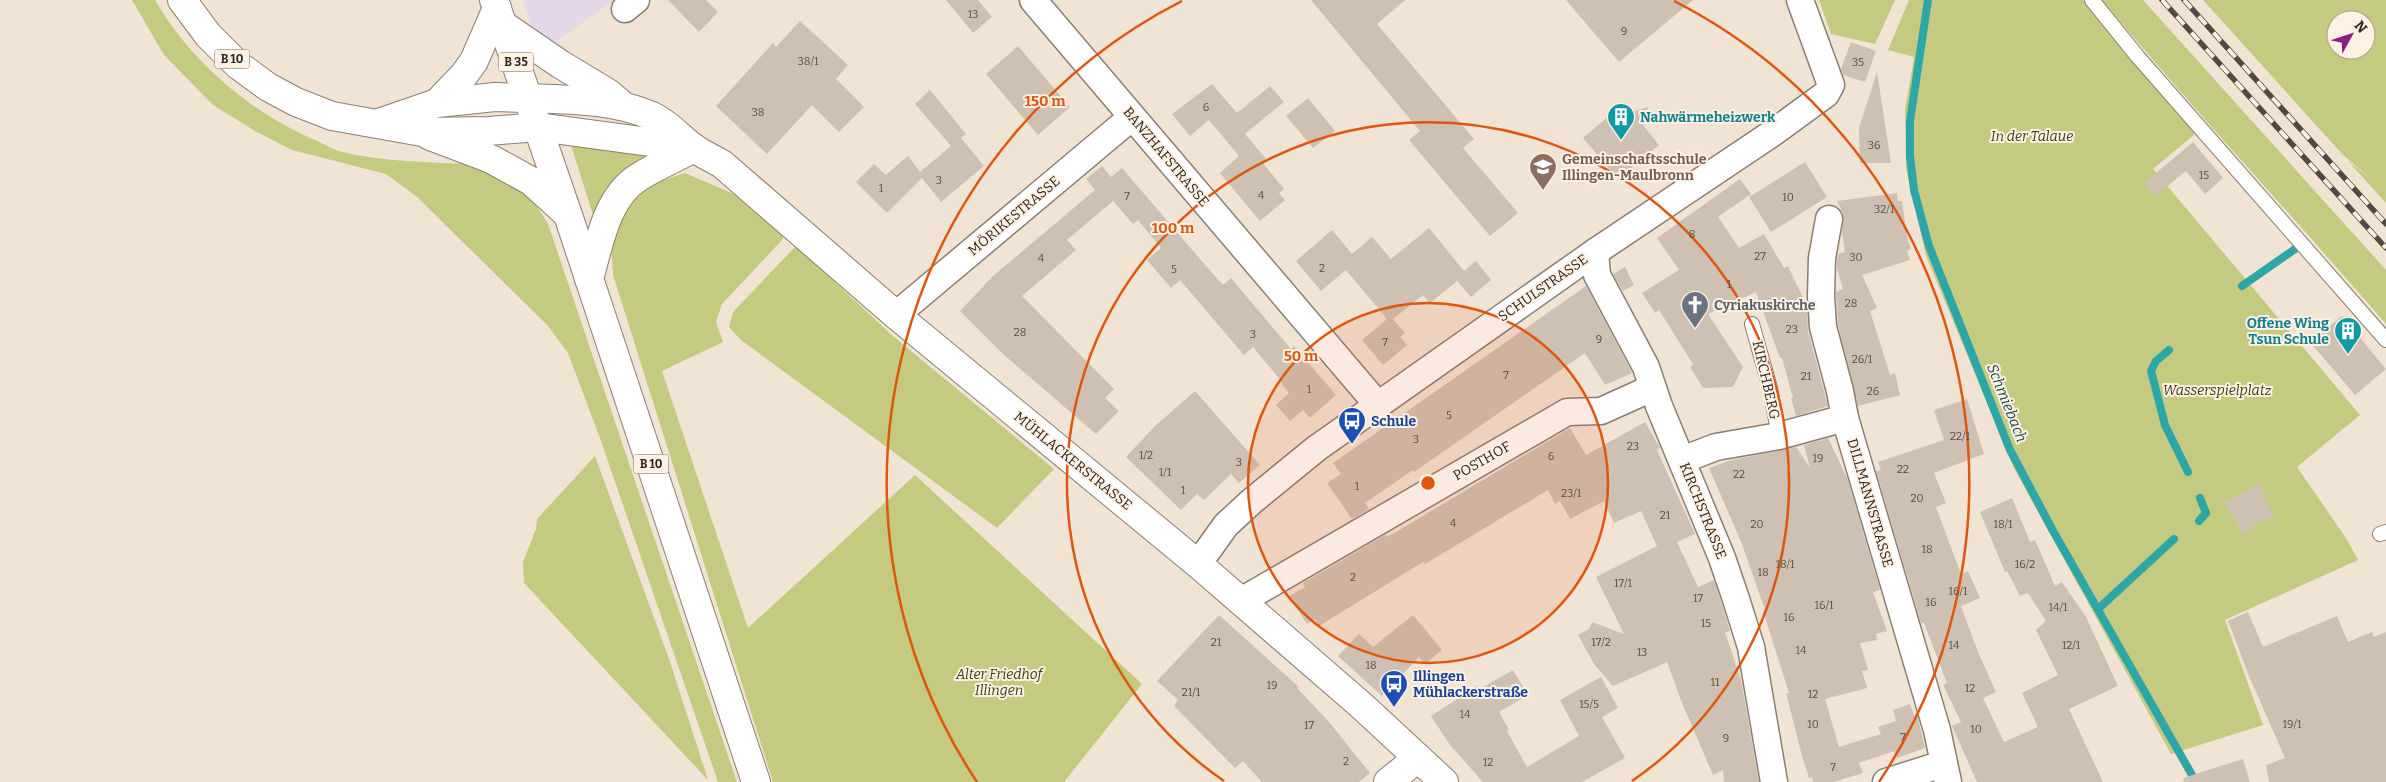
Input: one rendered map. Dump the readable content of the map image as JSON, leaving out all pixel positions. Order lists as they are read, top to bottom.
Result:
{
  "streets": {
    "street": [
      "B 10",
      "B 35",
      "BANZHAFSTRASSE",
      "MÖRIKESTRASSE",
      "SCHULSTRASSE",
      "KIRCHBERG",
      "MÜHLACKERSTRASSE",
      "POSTHOF",
      "DILLMANNSTRASSE",
      "KIRCHSTRASSE"
    ]
  },
  "crossings": [
    ["B 10", "B 35"],
    ["B 10", "MÜHLACKERSTRASSE"],
    ["B 35", "MÜHLACKERSTRASSE"],
    ["BANZHAFSTRASSE", "MÖRIKESTRASSE"],
    ["BANZHAFSTRASSE", "SCHULSTRASSE"],
    ["MÖRIKESTRASSE", "MÜHLACKERSTRASSE"],
    ["SCHULSTRASSE", "MÜHLACKERSTRASSE"],
    ["SCHULSTRASSE", "KIRCHSTRASSE"],
    ["KIRCHBERG", "DILLMANNSTRASSE"],
    ["KIRCHBERG", "KIRCHSTRASSE"],
    ["MÜHLACKERSTRASSE", "POSTHOF"],
    ["POSTHOF", "KIRCHSTRASSE"]
  ],
  "water": ["Schmiebach"],
  "parks": ["In der Talaue", "Wasserspielplatz", "Alter Friedhof Illingen"],
  "places": {
    "building": ["Nahwärmeheizwerk", "Offene Wing Tsun Schule"],
    "school or university": ["Gemeinschaftsschule Illingen-Maulbronn"],
    "church": ["Cyriakuskirche"],
    "bus stop": ["Schule", "Illingen Mühlackerstraße"]
  },
  "house_numbers": [
    "13",
    "9",
    "38/1",
    "35",
    "6",
    "38",
    "36",
    "15",
    "3",
    "1",
    "4",
    "7",
    "10",
    "32/1",
    "8",
    "27",
    "30",
    "4",
    "2",
    "5",
    "1",
    "28",
    "23",
    "28",
    "3",
    "9",
    "7",
    "26/1",
    "7",
    "21",
    "1",
    "26",
    "5",
    "22/1",
    "3",
    "23",
    "1/2",
    "6",
    "19",
    "3",
    "22",
    "1/1",
    "22",
    "1",
    "1",
    "23/1",
    "20",
    "21",
    "4",
    "20",
    "18/1",
    "18",
    "18/1",
    "16/2",
    "18",
    "2",
    "17/1",
    "16/1",
    "17",
    "16",
    "16/1",
    "14/1",
    "16",
    "15",
    "21",
    "17/2",
    "14",
    "12/1",
    "14",
    "13",
    "18",
    "11",
    "19",
    "12",
    "21/1",
    "12",
    "15/5",
    "14",
    "10",
    "19/1",
    "17",
    "10",
    "7",
    "9",
    "2",
    "12",
    "7"
  ],
  "north": "top right",
  "rings": ["150 m", "100 m", "50 m"]
}
